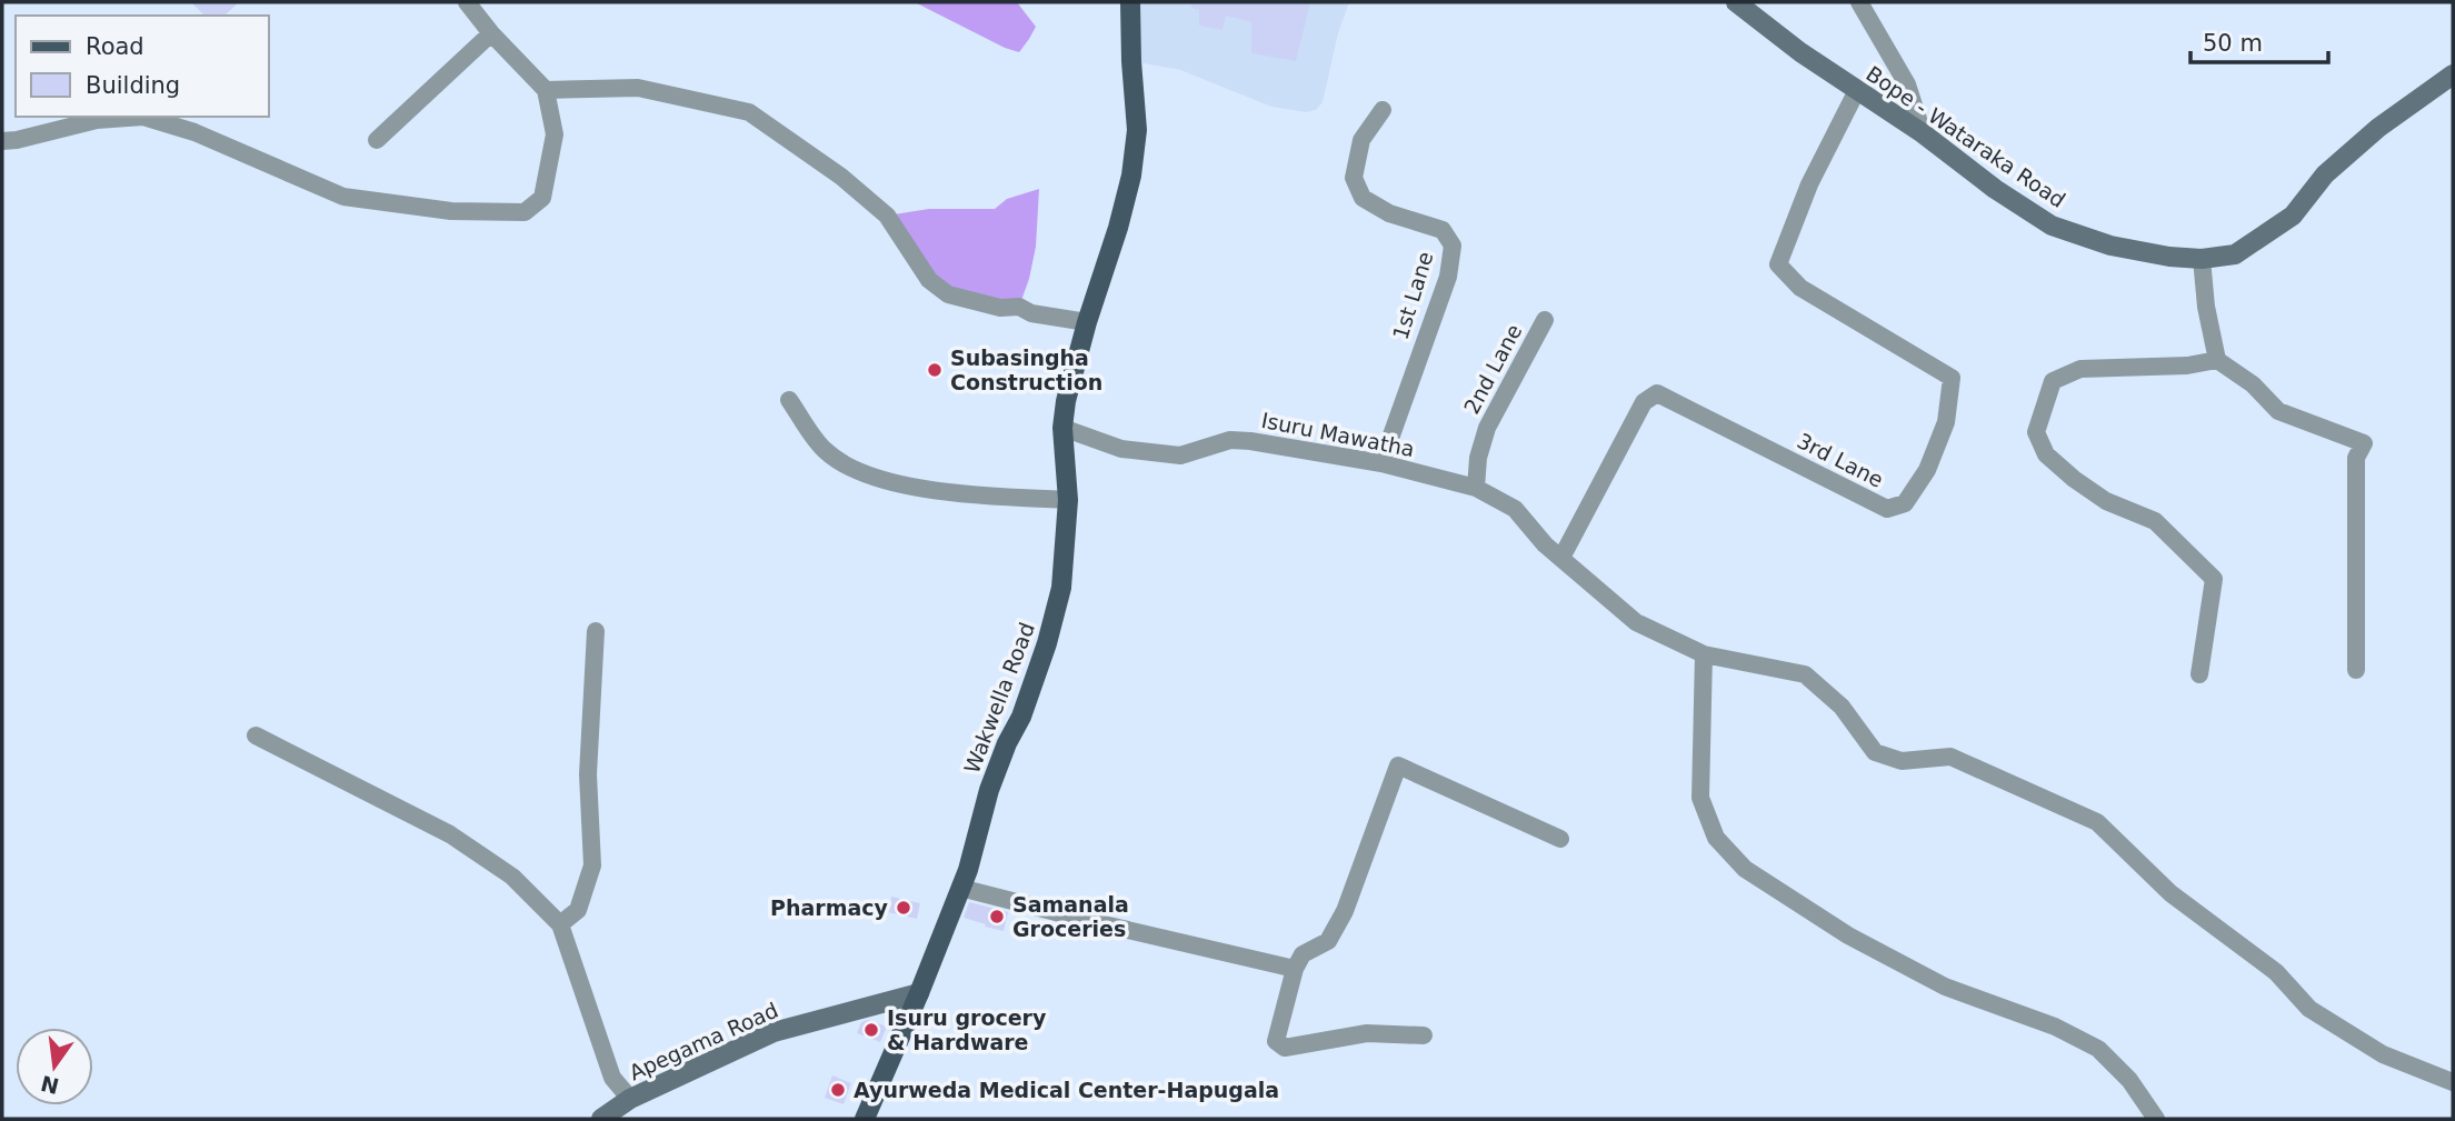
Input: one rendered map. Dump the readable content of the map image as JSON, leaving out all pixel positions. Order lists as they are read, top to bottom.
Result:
{
  "streets": {
    "main road": ["Wakwella Road"],
    "street": [
      "Bope - Wataraka Road",
      "1st Lane",
      "2nd Lane",
      "Isuru Mawatha",
      "3rd Lane",
      "Apegama Road"
    ]
  },
  "crossings": [
    ["Bope - Wataraka Road", "3rd Lane"],
    ["1st Lane", "Isuru Mawatha"],
    ["2nd Lane", "Isuru Mawatha"],
    ["Isuru Mawatha", "3rd Lane"],
    ["Isuru Mawatha", "Wakwella Road"],
    ["Wakwella Road", "Apegama Road"]
  ],
  "places": [
    "Subasingha Construction",
    "Pharmacy",
    "Samanala Groceries",
    "Isuru grocery & Hardware",
    "Ayurweda Medical Center-Hapugala"
  ],
  "legend": ["Road", "Building"],
  "scale_bar": "50 m",
  "north": "bottom"
}
